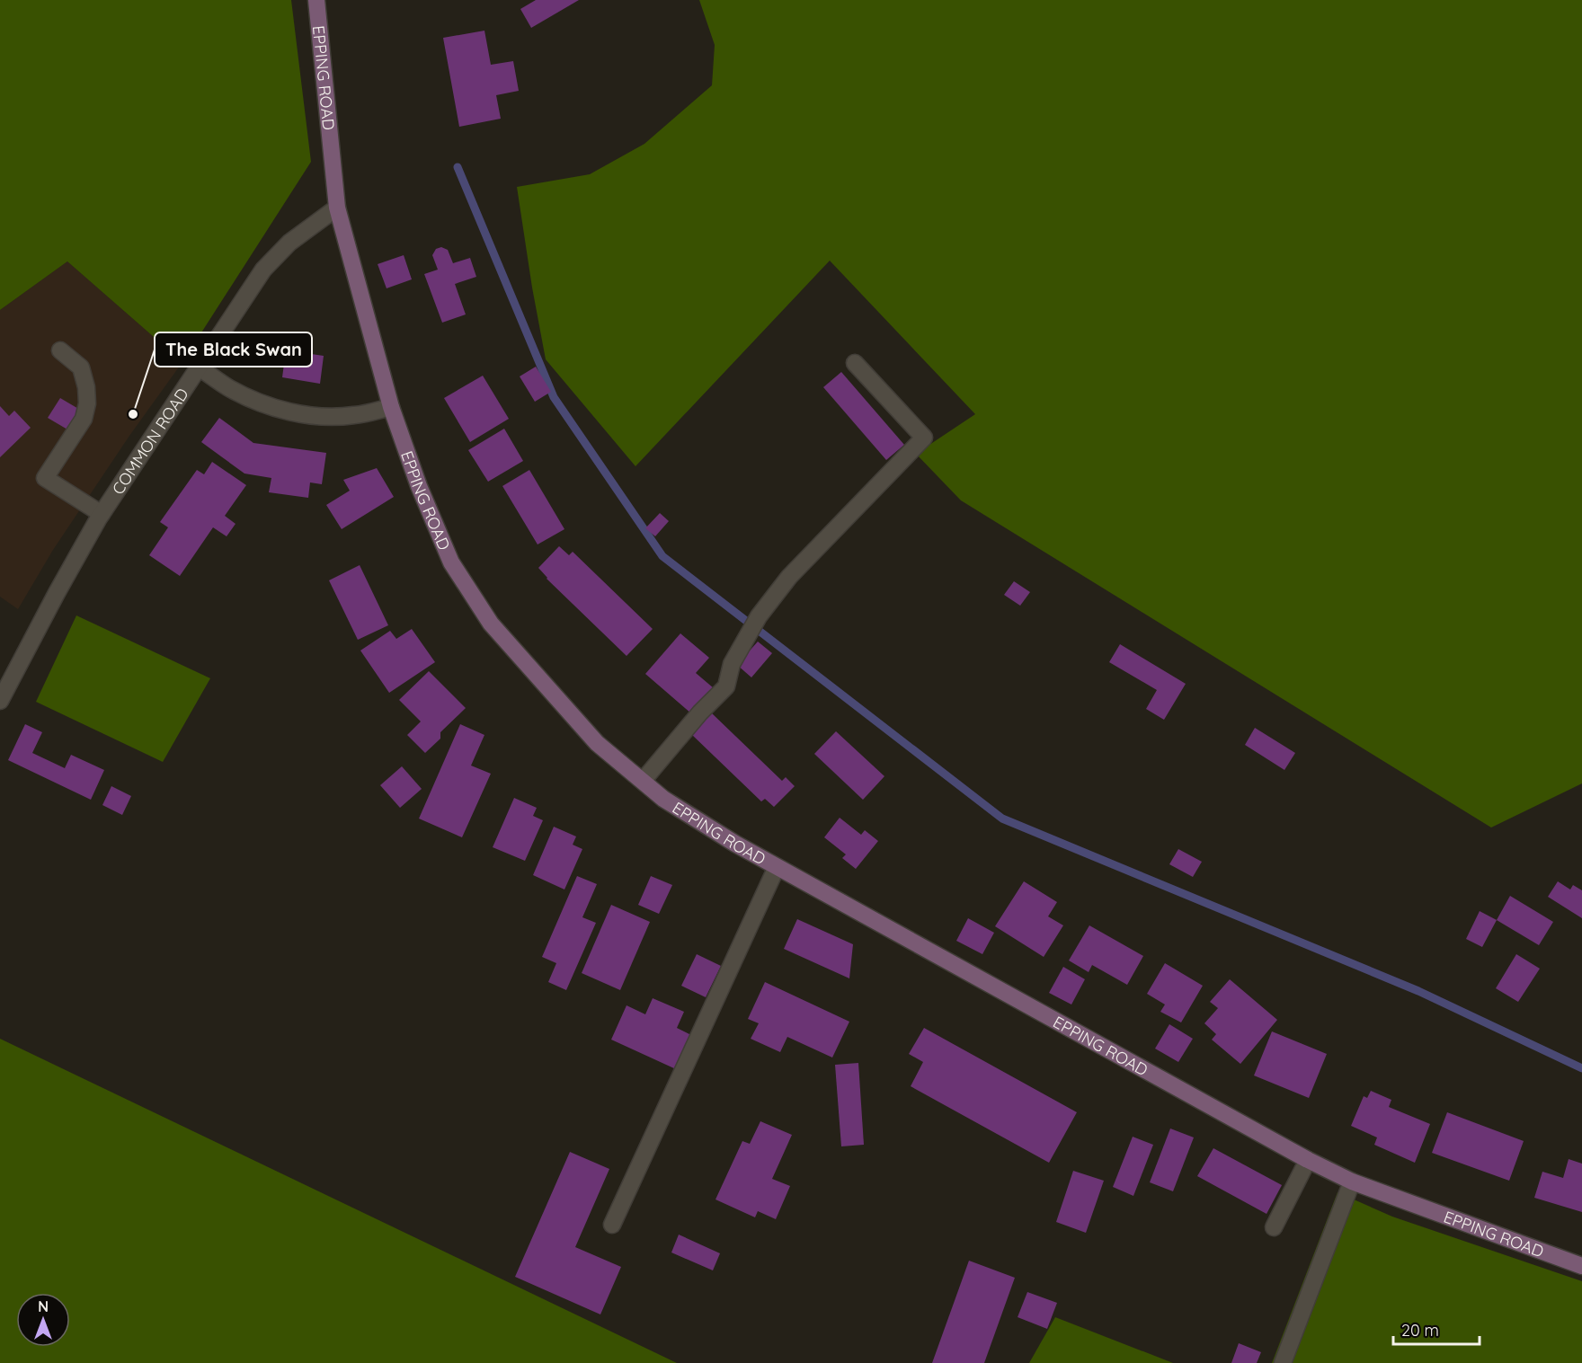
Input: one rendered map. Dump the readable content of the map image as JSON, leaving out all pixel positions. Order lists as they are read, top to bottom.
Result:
{
  "streets": {
    "main road": ["EPPING ROAD"],
    "street": ["COMMON ROAD"]
  },
  "crossings": [
    ["EPPING ROAD", "COMMON ROAD"]
  ],
  "places": ["The Black Swan"],
  "scale_bar": "20 m",
  "north": "top"
}
